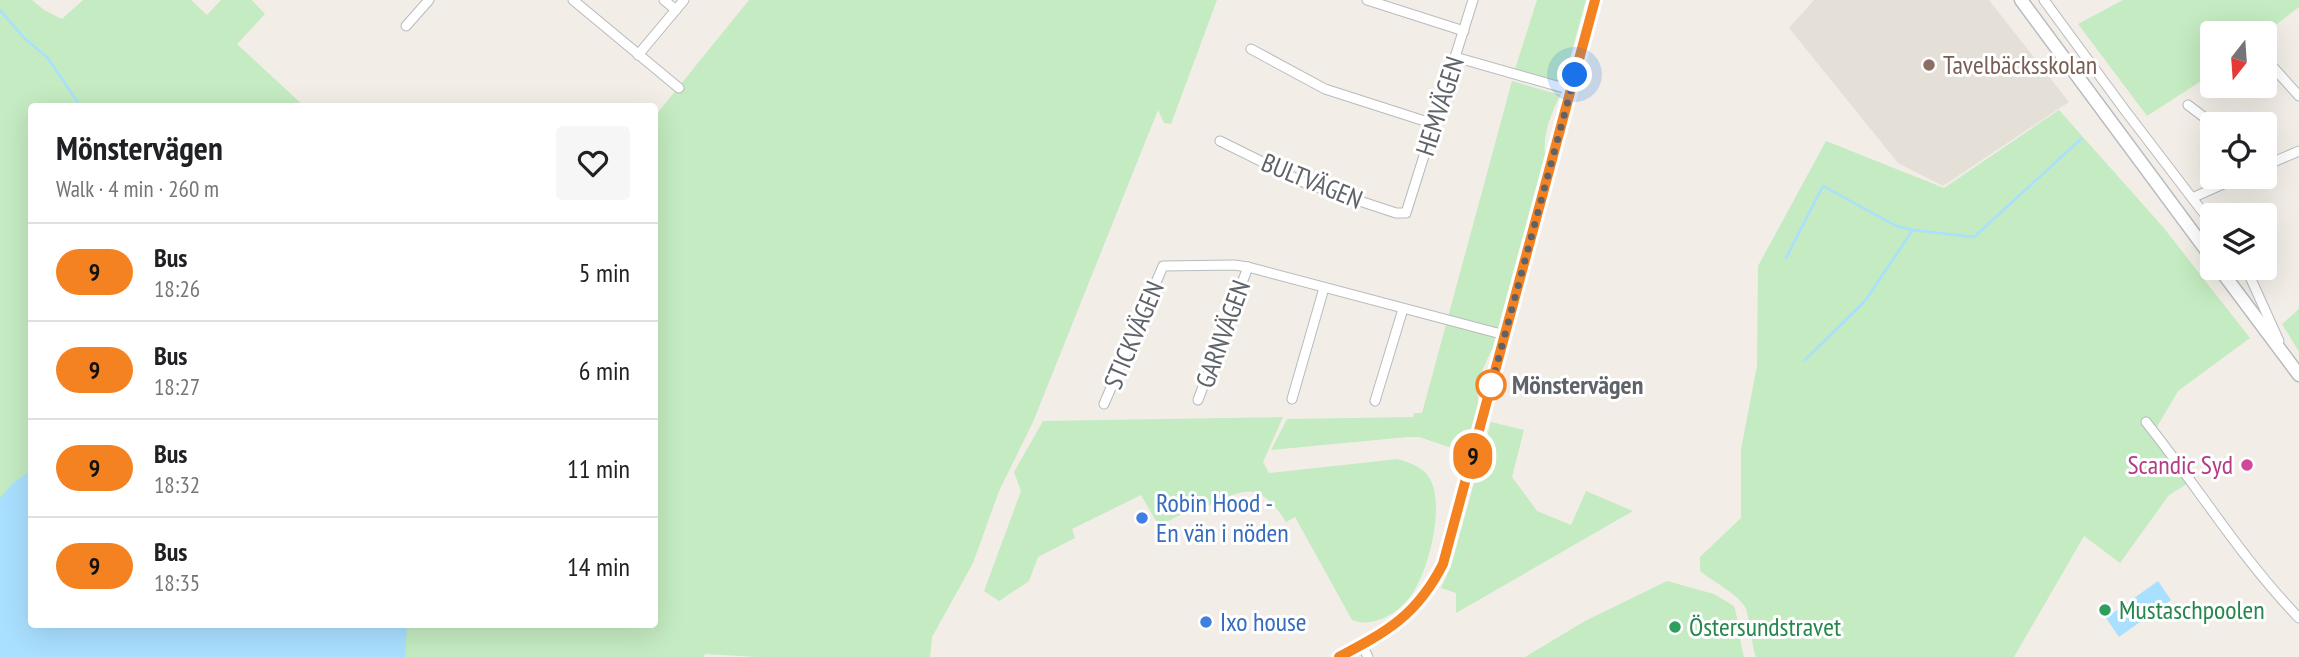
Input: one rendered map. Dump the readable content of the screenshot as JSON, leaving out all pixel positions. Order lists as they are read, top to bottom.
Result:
{
  "streets": {
    "street": [
      "HEMVÄGEN",
      "BULTVÄGEN",
      "GARNVÄGEN",
      "STICKVÄGEN"
    ]
  },
  "crossings": [
    ["HEMVÄGEN", "BULTVÄGEN"],
    ["GARNVÄGEN", "STICKVÄGEN"]
  ],
  "places": [
    "Tavelbäcksskolan",
    "Mönstervägen",
    "Scandic Syd",
    "Robin Hood - En vän i nöden",
    "Mustaschpoolen",
    "Ixo house",
    "Östersundstravet"
  ],
  "lines": ["bus line 9"],
  "north": "bottom",
  "page": {
    "on_map": "9",
    "heading": ["Mönstervägen", "Walk · 4 min · 260 m"],
    "list": [
      {
        "mark": "9",
        "name": "Bus",
        "note": "18:26",
        "value": "5 min"
      },
      {
        "mark": "9",
        "name": "Bus",
        "note": "18:27",
        "value": "6 min"
      },
      {
        "mark": "9",
        "name": "Bus",
        "note": "18:32",
        "value": "11 min"
      },
      {
        "mark": "9",
        "name": "Bus",
        "note": "18:35",
        "value": "14 min"
      }
    ]
  }
}
